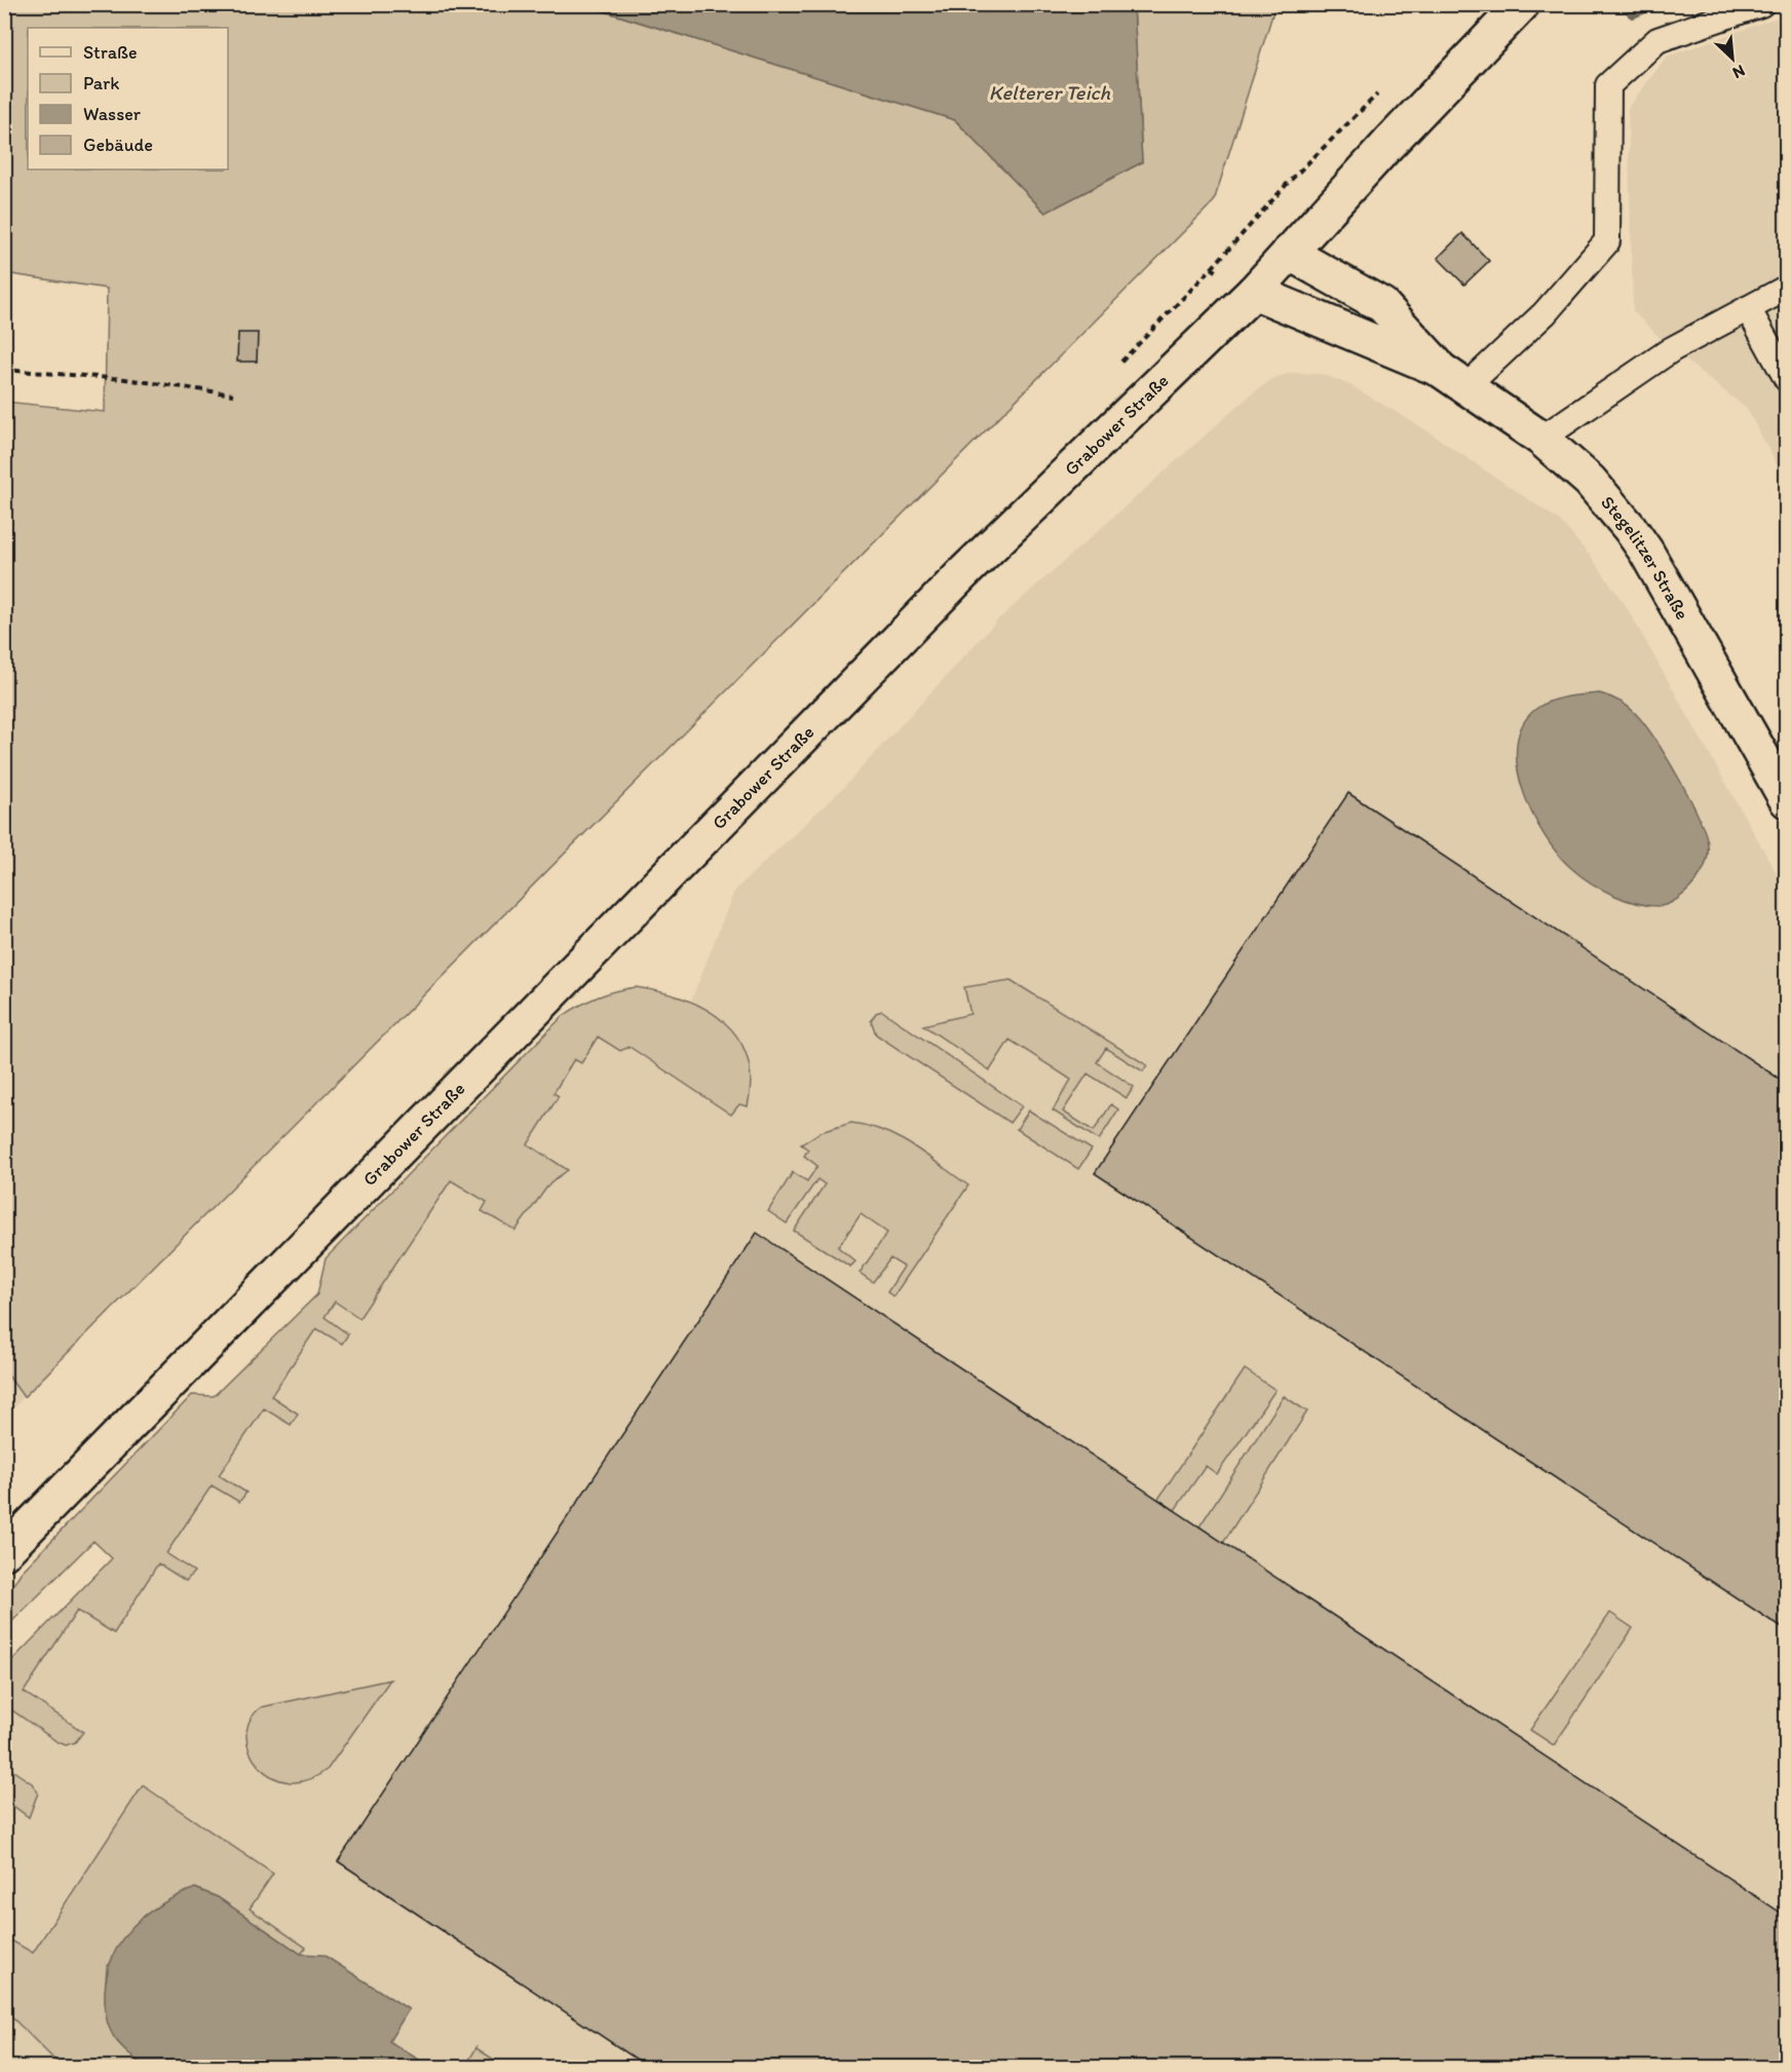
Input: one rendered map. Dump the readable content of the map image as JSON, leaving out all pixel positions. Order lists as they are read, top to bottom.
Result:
{
  "streets": {
    "street": ["Grabower Straße", "Stegelitzer Straße"]
  },
  "crossings": [
    ["Grabower Straße", "Stegelitzer Straße"]
  ],
  "water": ["Kelterer Teich"],
  "legend": [
    "Straße",
    "Park",
    "Wasser",
    "Gebäude"
  ],
  "north": "bottom right"
}
